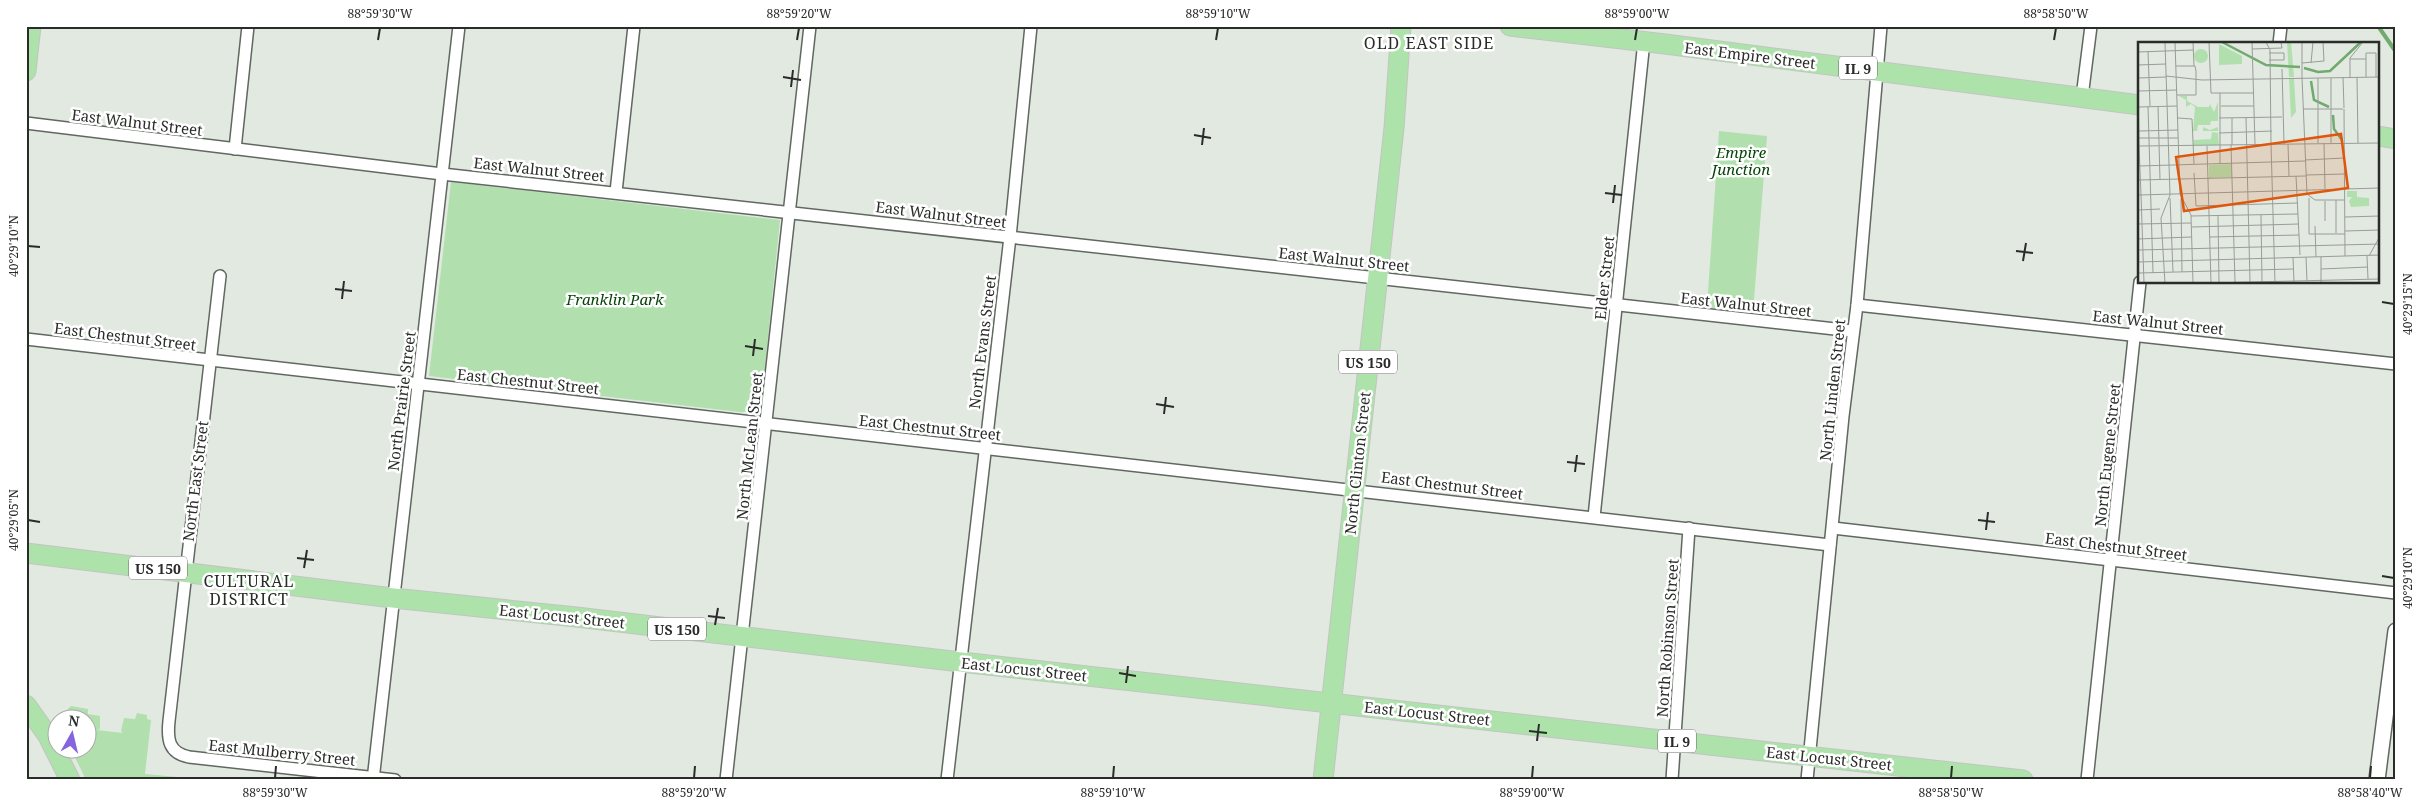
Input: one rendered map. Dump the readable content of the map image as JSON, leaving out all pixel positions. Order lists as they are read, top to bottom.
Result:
{
  "streets": {
    "main road": [
      "East Empire Street",
      "IL 9",
      "US 150",
      "North Clinton Street",
      "East Locust Street"
    ],
    "street": [
      "East Walnut Street",
      "Elder Street",
      "East Chestnut Street",
      "North Evans Street",
      "North Linden Street",
      "North Prairie Street",
      "North McLean Street",
      "North Eugene Street",
      "North East Street",
      "North Robinson Street",
      "East Mulberry Street"
    ]
  },
  "crossings": [
    ["East Empire Street", "Elder Street"],
    ["East Empire Street", "North Linden Street"],
    ["East Walnut Street", "Elder Street"],
    ["East Walnut Street", "North Evans Street"],
    ["East Walnut Street", "North Linden Street"],
    ["East Walnut Street", "North Prairie Street"],
    ["East Walnut Street", "North McLean Street"],
    ["East Walnut Street", "North Eugene Street"],
    ["East Walnut Street", "North Clinton Street"],
    ["Elder Street", "East Chestnut Street"],
    ["East Chestnut Street", "North Evans Street"],
    ["East Chestnut Street", "North Linden Street"],
    ["East Chestnut Street", "North Prairie Street"],
    ["East Chestnut Street", "North McLean Street"],
    ["East Chestnut Street", "North Eugene Street"],
    ["East Chestnut Street", "North Clinton Street"],
    ["East Chestnut Street", "North East Street"],
    ["East Chestnut Street", "North Robinson Street"],
    ["North Evans Street", "East Locust Street"],
    ["North Linden Street", "East Locust Street"],
    ["North Prairie Street", "East Locust Street"],
    ["North Prairie Street", "East Mulberry Street"],
    ["North McLean Street", "East Locust Street"],
    ["North Clinton Street", "East Locust Street"],
    ["North East Street", "East Locust Street"],
    ["North East Street", "East Mulberry Street"],
    ["East Locust Street", "North Robinson Street"]
  ],
  "districts": ["OLD EAST SIDE", "CULTURAL DISTRICT"],
  "parks": ["Empire Junction", "Franklin Park"],
  "north": "top",
  "coordinates": [
    "88°59'30\"W",
    "88°59'20\"W",
    "88°59'10\"W",
    "88°59'00\"W",
    "88°58'50\"W",
    "40°29'10\"N",
    "40°29'15\"N",
    "40°29'05\"N",
    "88°58'40\"W"
  ]
}
